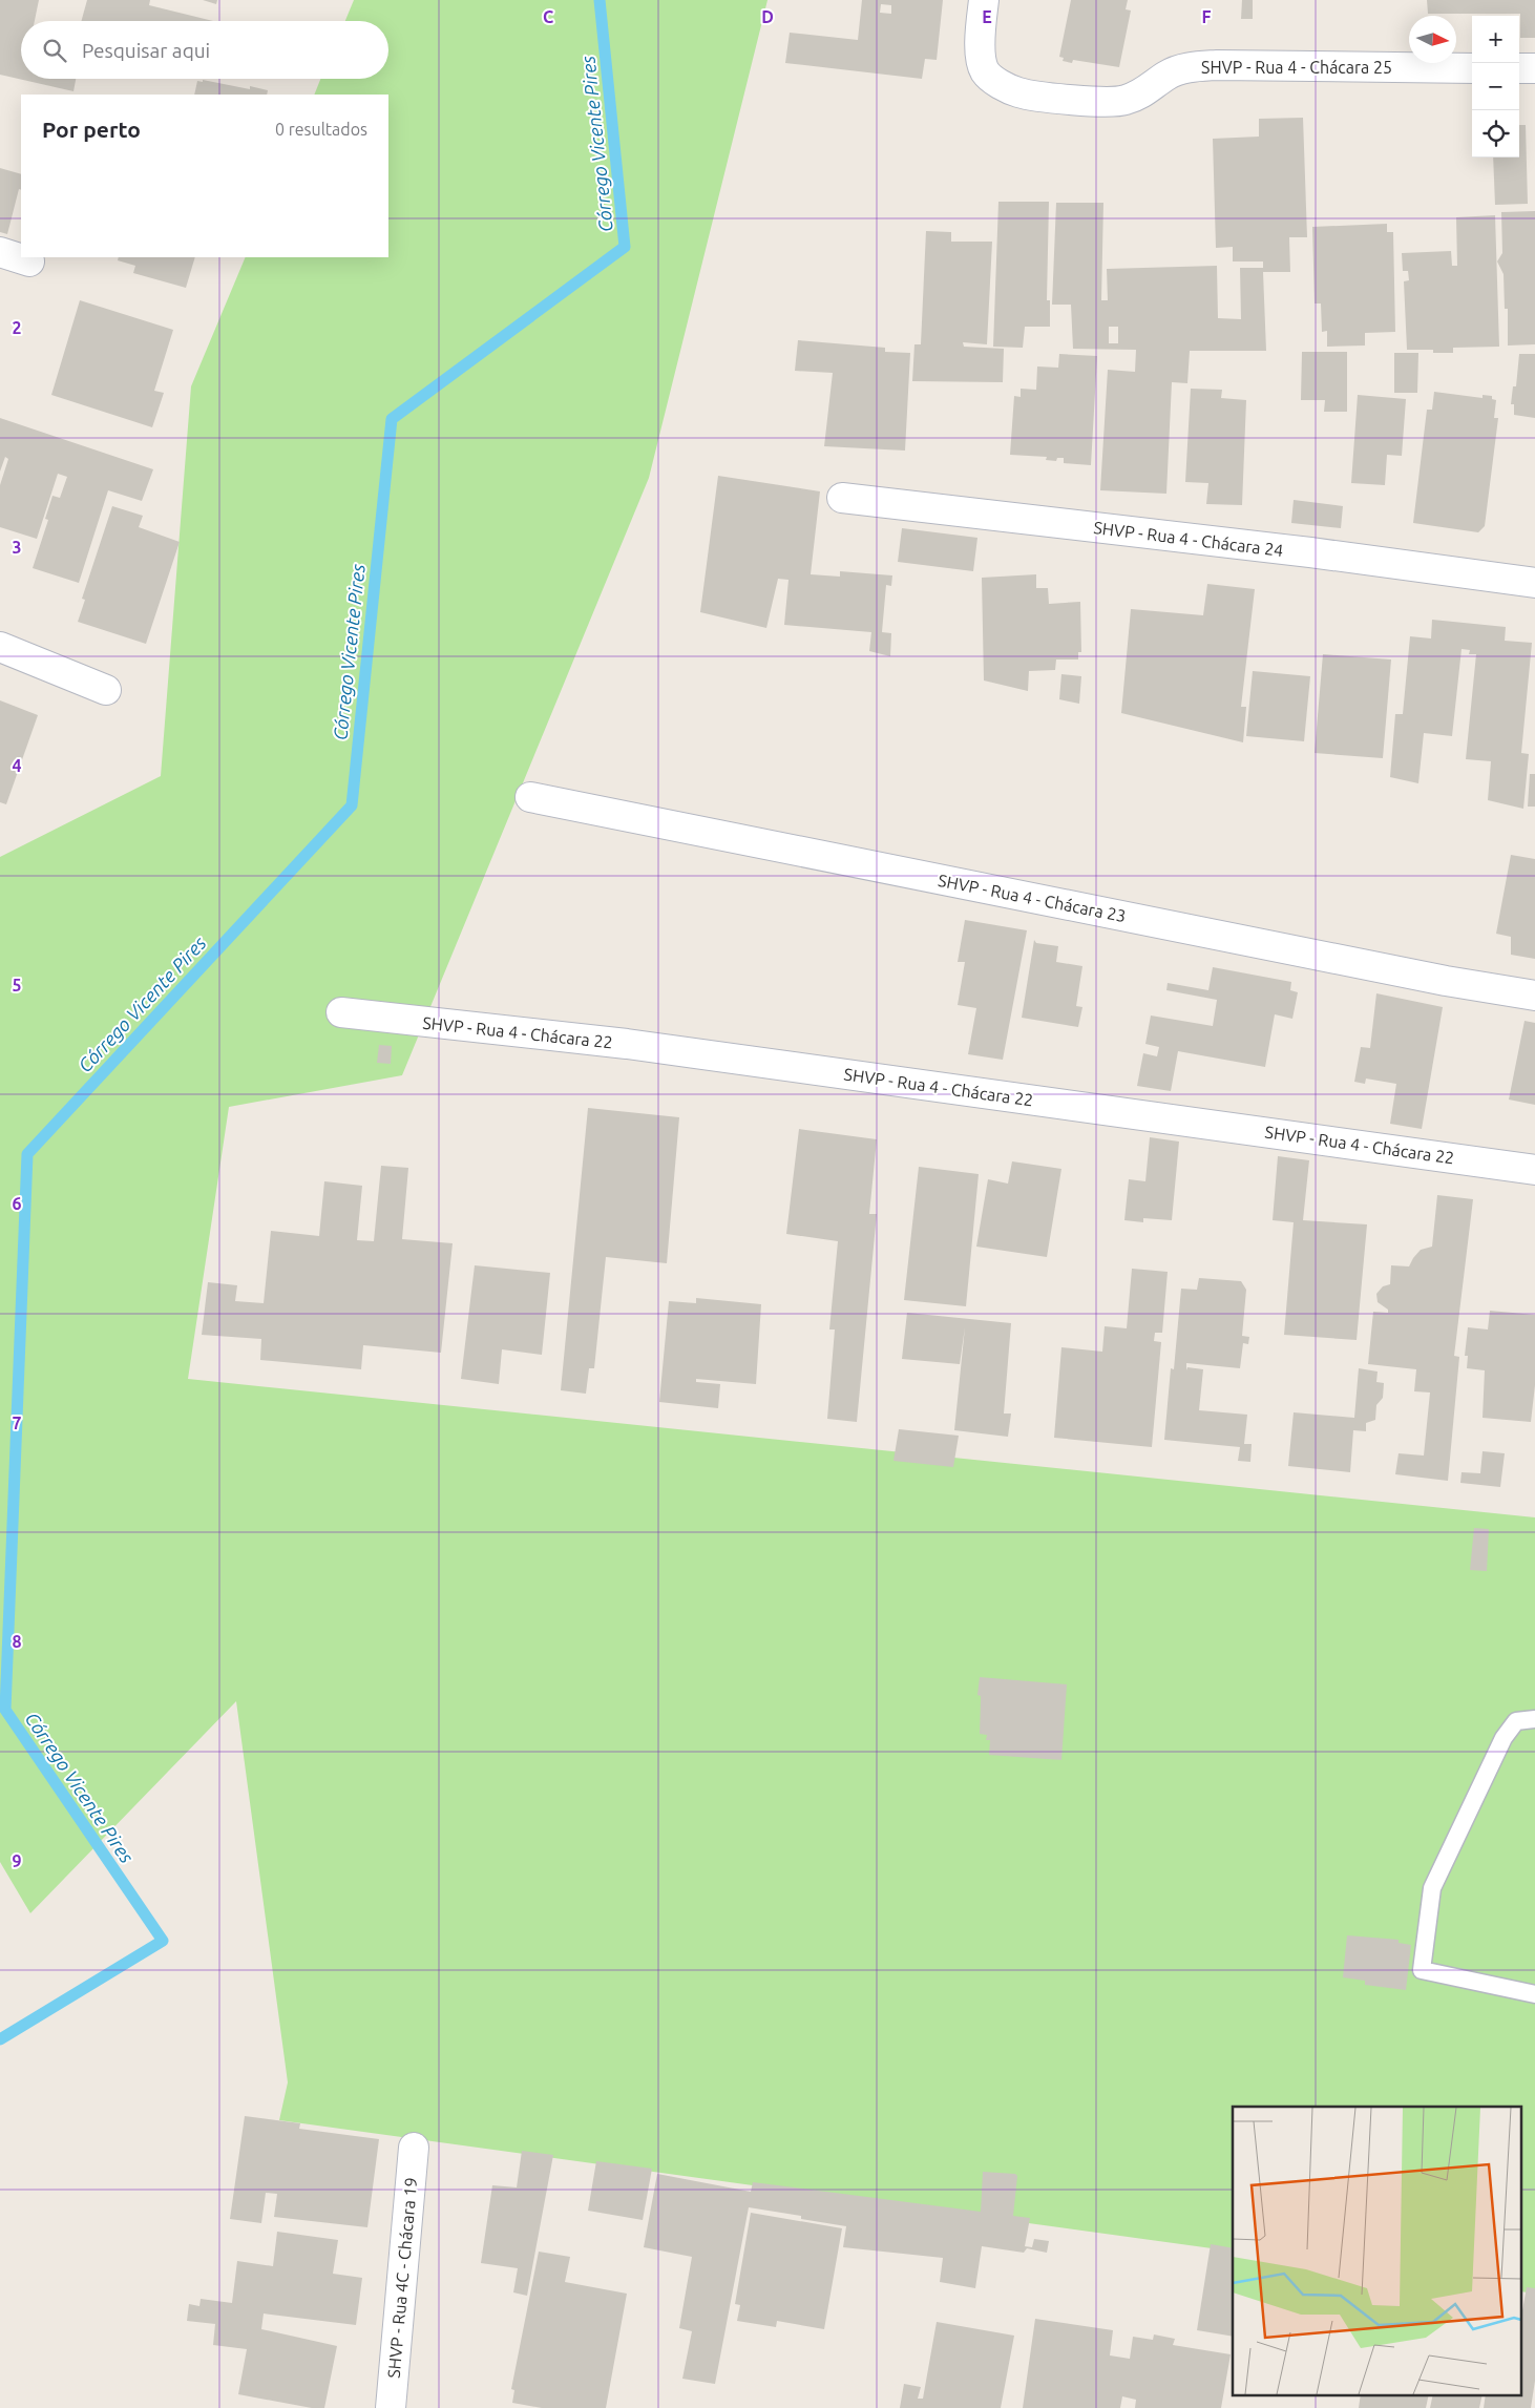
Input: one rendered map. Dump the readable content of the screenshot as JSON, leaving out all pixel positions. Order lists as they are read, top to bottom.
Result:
{
  "streets": {
    "street": [
      "SHVP - Rua 4 - Chácara 25",
      "SHVP - Rua 4 - Chácara 24",
      "SHVP - Rua 4 - Chácara 23",
      "SHVP - Rua 4 - Chácara 22",
      "SHVP - Rua 4C - Chácara 19"
    ]
  },
  "water": ["Córrego Vicente Pires"],
  "north": "right",
  "page": {
    "map_buttons": ["+", "−"],
    "search": "Pesquisar aqui",
    "heading": ["Por perto", "0 resultados"]
  },
  "grid": {
    "columns": [
      "C",
      "D",
      "E",
      "F"
    ],
    "rows": [
      "2",
      "3",
      "4",
      "5",
      "6",
      "7",
      "8",
      "9"
    ]
  }
}
